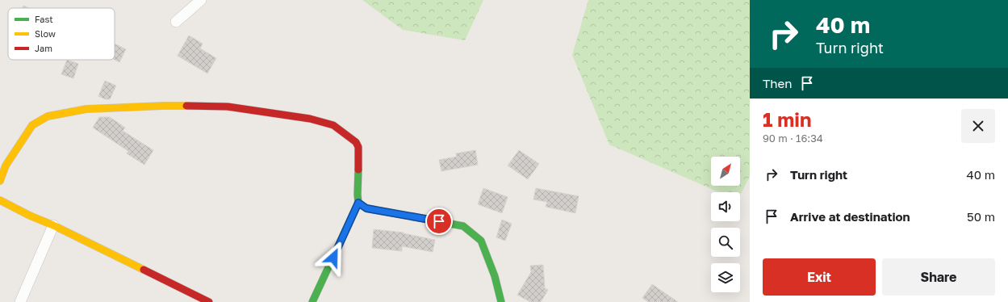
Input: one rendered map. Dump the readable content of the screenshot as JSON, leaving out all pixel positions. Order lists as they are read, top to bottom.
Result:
{
  "legend": ["Fast", "Slow", "Jam"],
  "north": "top right",
  "page": {
    "turn": ["40 m", "Turn right"],
    "then": "Then",
    "heading": ["1 min", "90 m · 16:34"],
    "list": [
      {
        "name": "Turn right",
        "value": "40 m"
      },
      {
        "name": "Arrive at destination",
        "value": "50 m"
      }
    ],
    "buttons": ["Exit", "Share"]
  }
}
